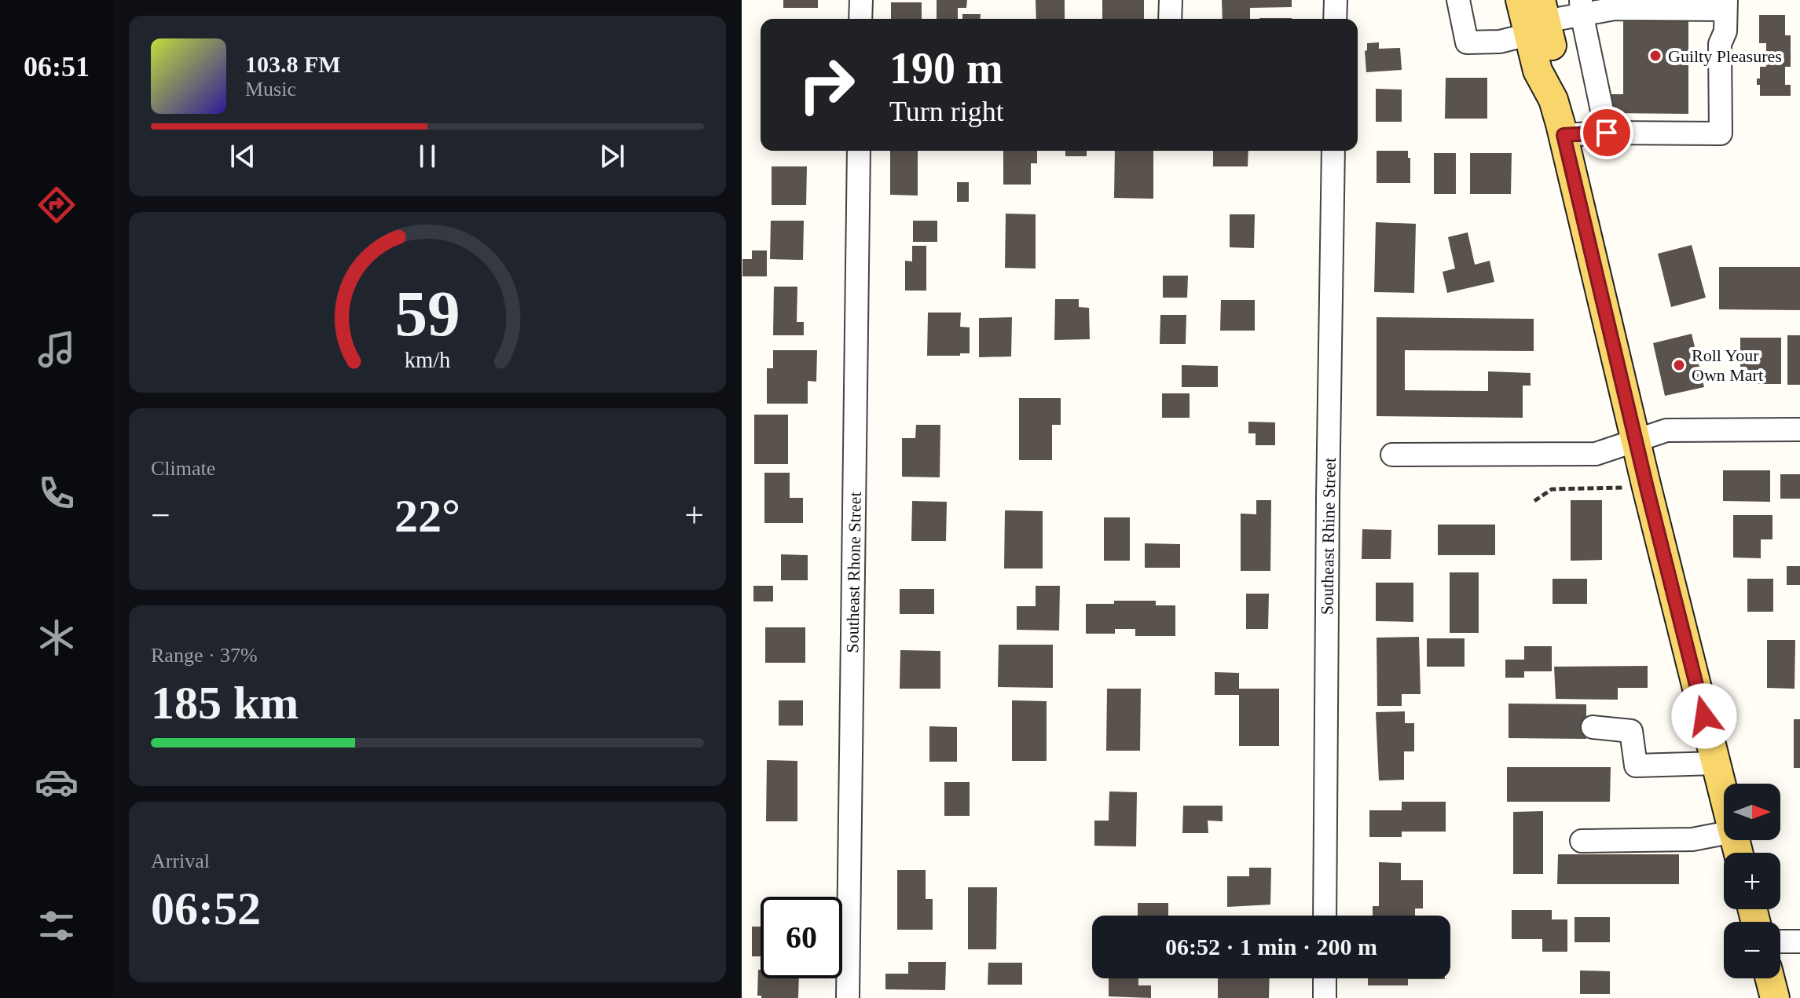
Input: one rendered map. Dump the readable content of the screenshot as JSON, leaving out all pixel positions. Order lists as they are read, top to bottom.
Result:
{
  "streets": {
    "street": ["Southeast Rhine Street", "Southeast Rhone Street"]
  },
  "places": ["Guilty Pleasures", "Roll Your Own Mart"],
  "north": "right",
  "page": {
    "tabs": "06:51",
    "turn": ["190 m", "Turn right"],
    "song": ["103.8 FM", "Music"],
    "tile": [
      "Climate",
      ["Range · 37%", "185 km"],
      ["Arrival", "06:52"]
    ],
    "heat": ["−", "22°", "+"],
    "map_buttons": ["+", "−"],
    "limit": "60",
    "trip": "06:52 · 1 min · 200 m",
    "gauge": ["59", "km/h"]
  }
}
